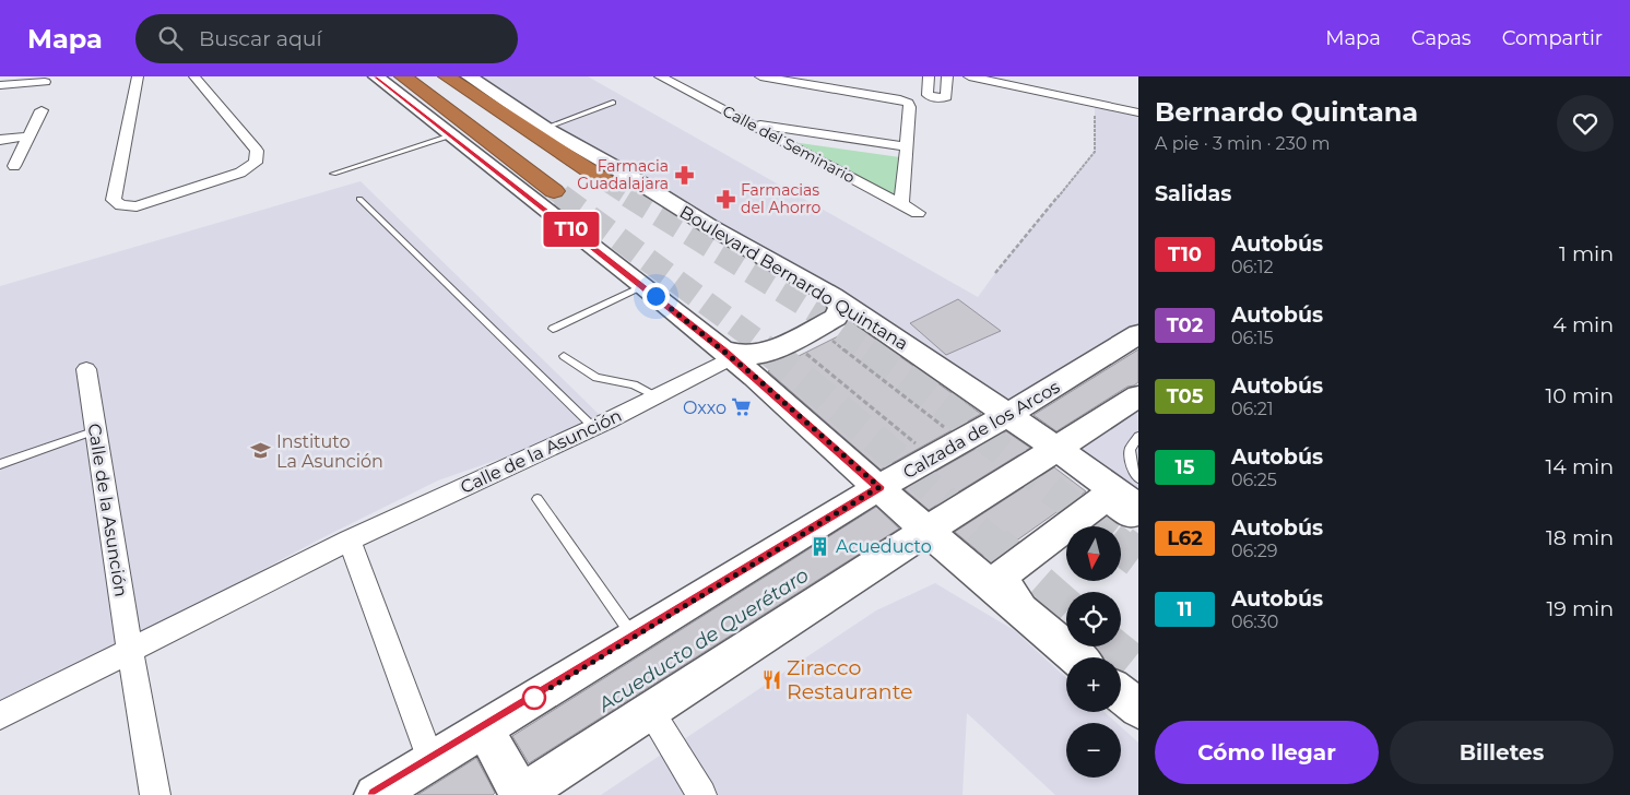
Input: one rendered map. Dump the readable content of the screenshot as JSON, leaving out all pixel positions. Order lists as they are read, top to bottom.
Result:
{
  "streets": {
    "main road": ["Boulevard Bernardo Quintana", "Calzada de los Arcos"],
    "street": ["Calle del Seminario", "Calle de la Asunción"]
  },
  "crossings": [
    ["Boulevard Bernardo Quintana", "Calzada de los Arcos"]
  ],
  "water": ["Acueducto de Querétaro"],
  "places": {
    "pharmacy": ["Farmacia Guadalajara", "Farmacias del Ahorro"],
    "supermarket": ["Oxxo"],
    "school or university": ["Instituto La Asunción"],
    "building": ["Acueducto"],
    "restaurant": ["Ziracco Restaurante"]
  },
  "lines": ["bus line T10"],
  "north": "bottom",
  "page": {
    "header": "Mapa",
    "search": "Buscar aquí",
    "nav": ["Mapa", "Capas", "Compartir"],
    "on_map": "T10",
    "heading": [
      ["Bernardo Quintana", "A pie · 3 min · 230 m"],
      "Salidas"
    ],
    "list": [
      {
        "mark": "T10",
        "name": "Autobús",
        "note": "06:12",
        "value": "1 min"
      },
      {
        "mark": "T02",
        "name": "Autobús",
        "note": "06:15",
        "value": "4 min"
      },
      {
        "mark": "T05",
        "name": "Autobús",
        "note": "06:21",
        "value": "10 min"
      },
      {
        "mark": "15",
        "name": "Autobús",
        "note": "06:25",
        "value": "14 min"
      },
      {
        "mark": "L62",
        "name": "Autobús",
        "note": "06:29",
        "value": "18 min"
      },
      {
        "mark": "11",
        "name": "Autobús",
        "note": "06:30",
        "value": "19 min"
      }
    ],
    "map_buttons": ["+", "−"],
    "buttons": ["Cómo llegar", "Billetes"]
  }
}
